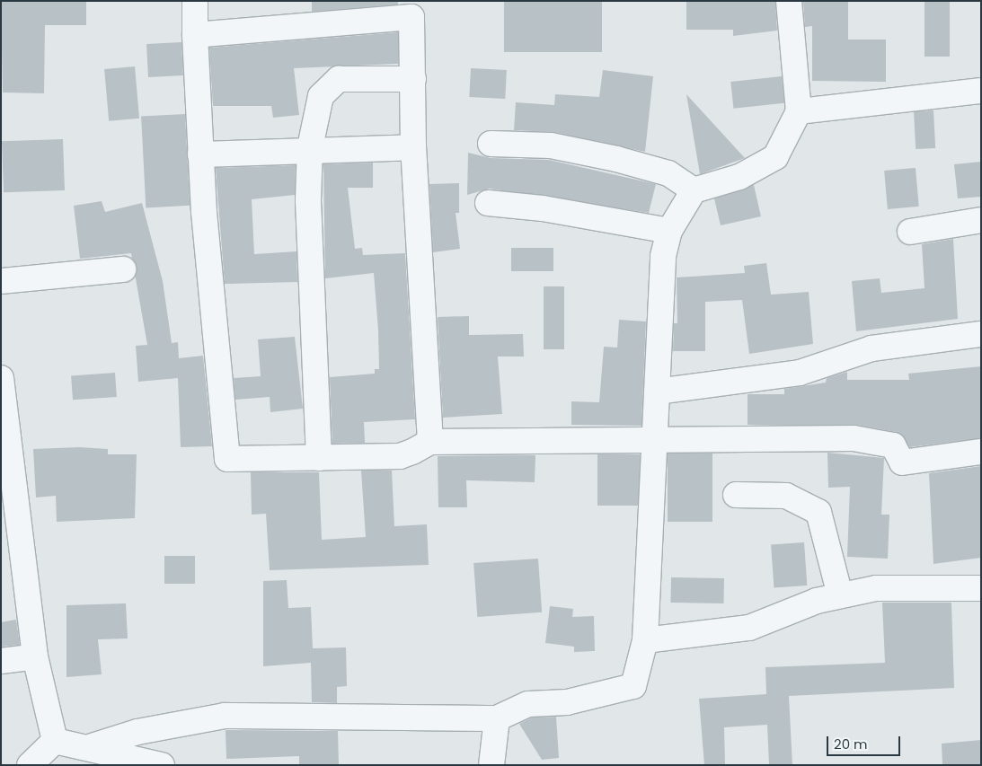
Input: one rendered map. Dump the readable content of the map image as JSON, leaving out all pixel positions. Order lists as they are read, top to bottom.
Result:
{
  "scale_bar": "20 m"
}
